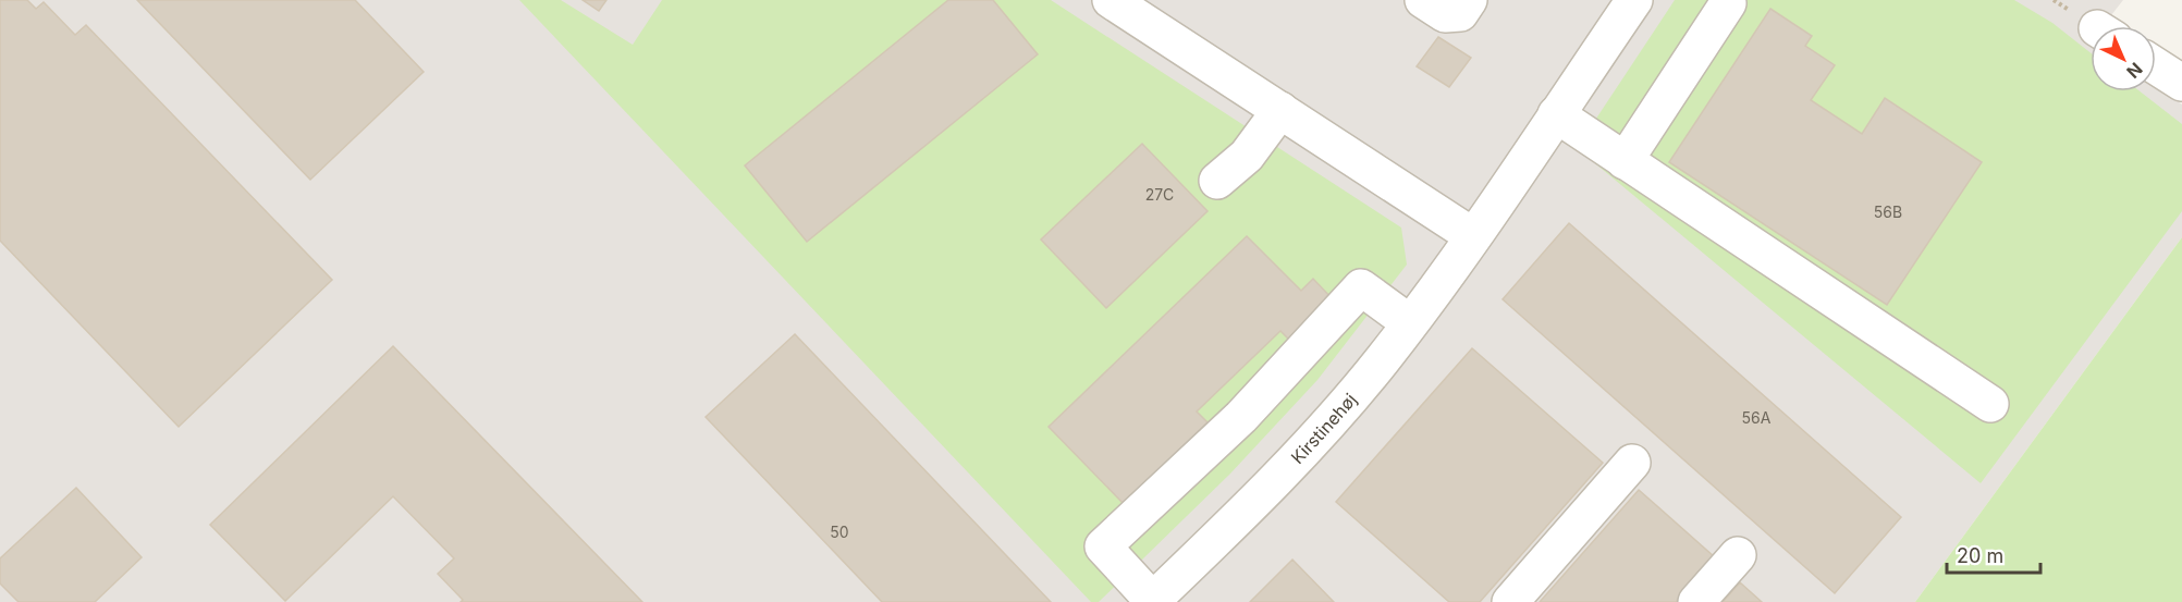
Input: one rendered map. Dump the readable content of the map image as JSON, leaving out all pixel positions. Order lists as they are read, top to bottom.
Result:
{
  "streets": {
    "street": ["Kirstinehøj"]
  },
  "house_numbers": [
    "27C",
    "56B",
    "56A",
    "50"
  ],
  "scale_bar": "20 m",
  "north": "bottom right"
}
